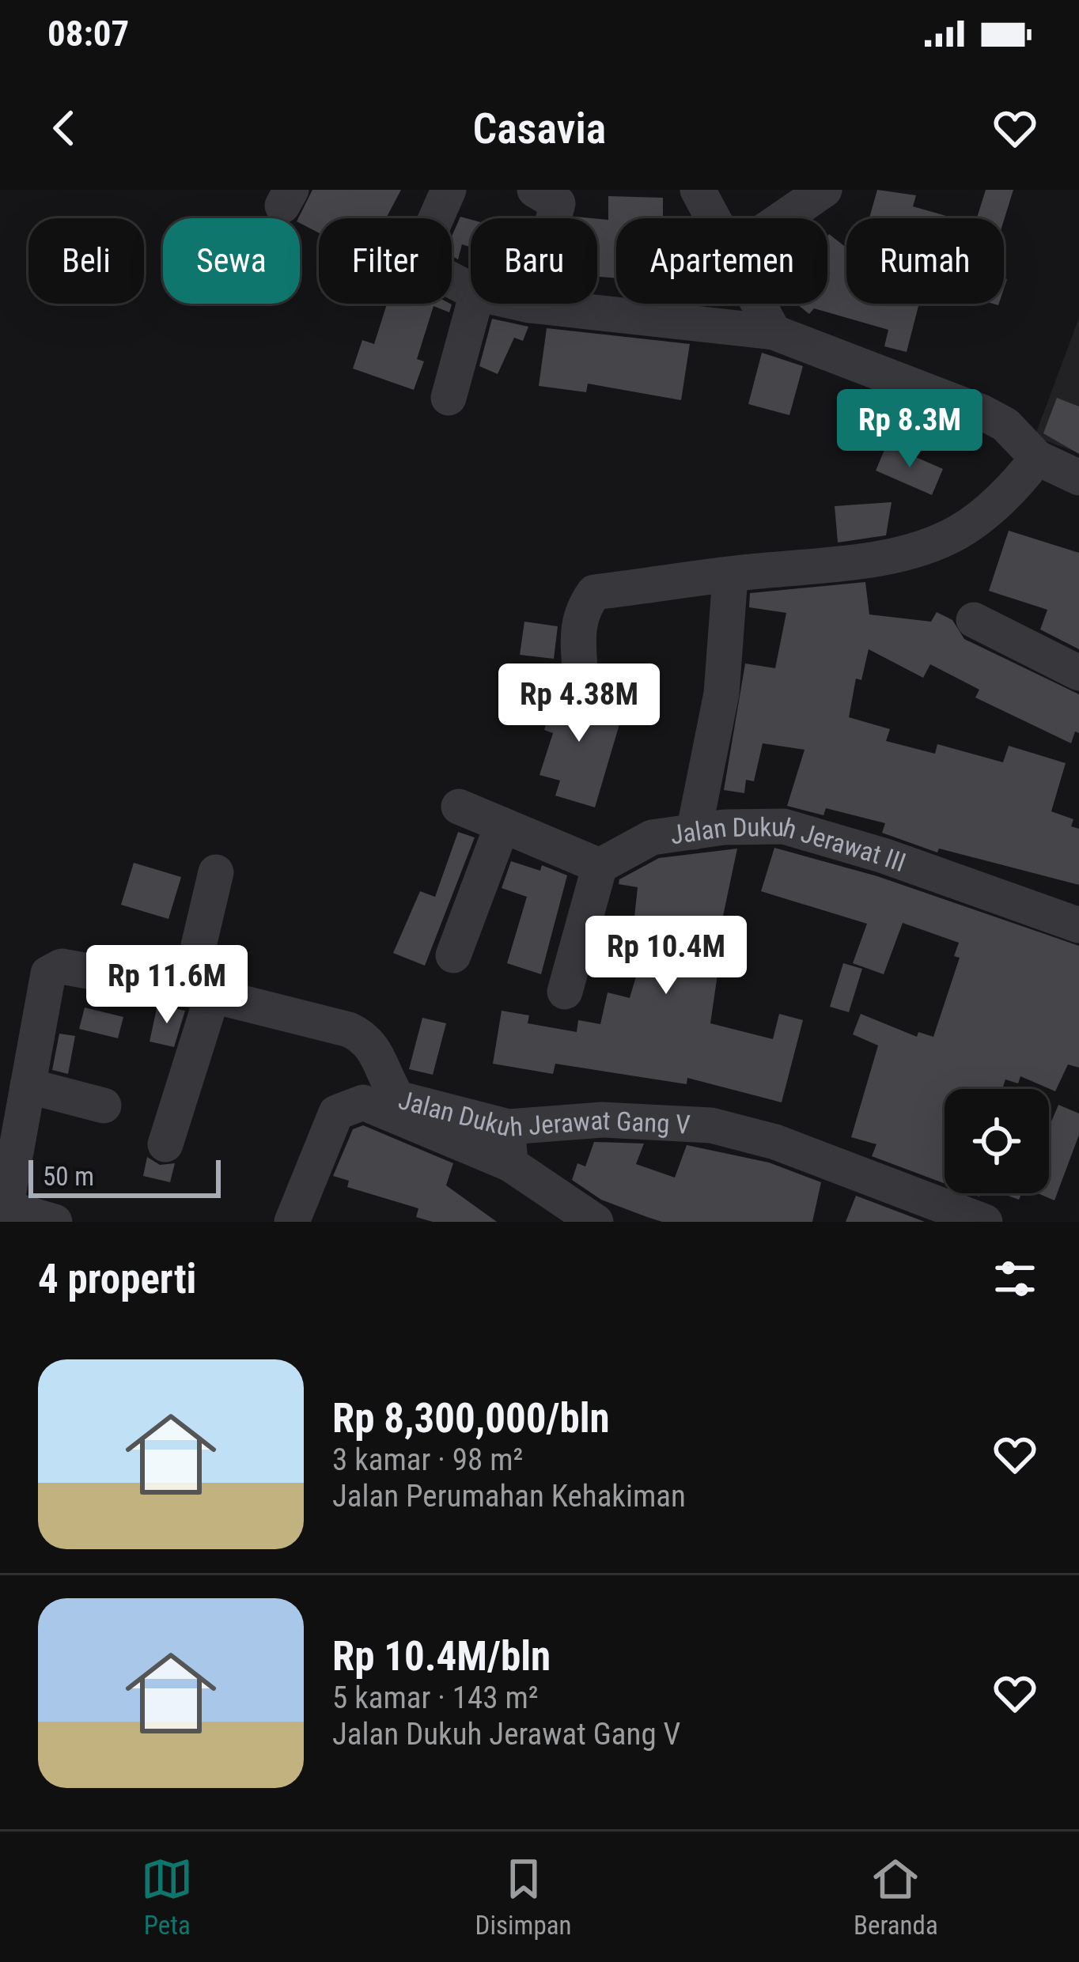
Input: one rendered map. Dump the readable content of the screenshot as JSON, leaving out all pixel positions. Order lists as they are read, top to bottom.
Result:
{
  "streets": {
    "street": ["Jalan Dukuh Jerawat III", "Jalan Dukuh Jerawat Gang V"]
  },
  "scale_bar": "50 m",
  "page": {
    "status": "08:07",
    "header": "Casavia",
    "chip": [
      "Beli",
      "Sewa",
      "Filter",
      "Baru",
      "Apartemen",
      "Rumah"
    ],
    "price": [
      "Rp 8.3M",
      "Rp 4.38M",
      "Rp 10.4M",
      "Rp 11.6M"
    ],
    "scale": "50 m",
    "heading": "4 properti",
    "list": [
      {
        "name": "Rp 8,300,000/bln",
        "note": "3 kamar · 98 m² · Jalan Perumahan Kehakiman"
      },
      {
        "name": "Rp 10.4M/bln",
        "note": "5 kamar · 143 m² · Jalan Dukuh Jerawat Gang V"
      }
    ],
    "tabs": ["Peta", "Disimpan", "Beranda"]
  }
}
